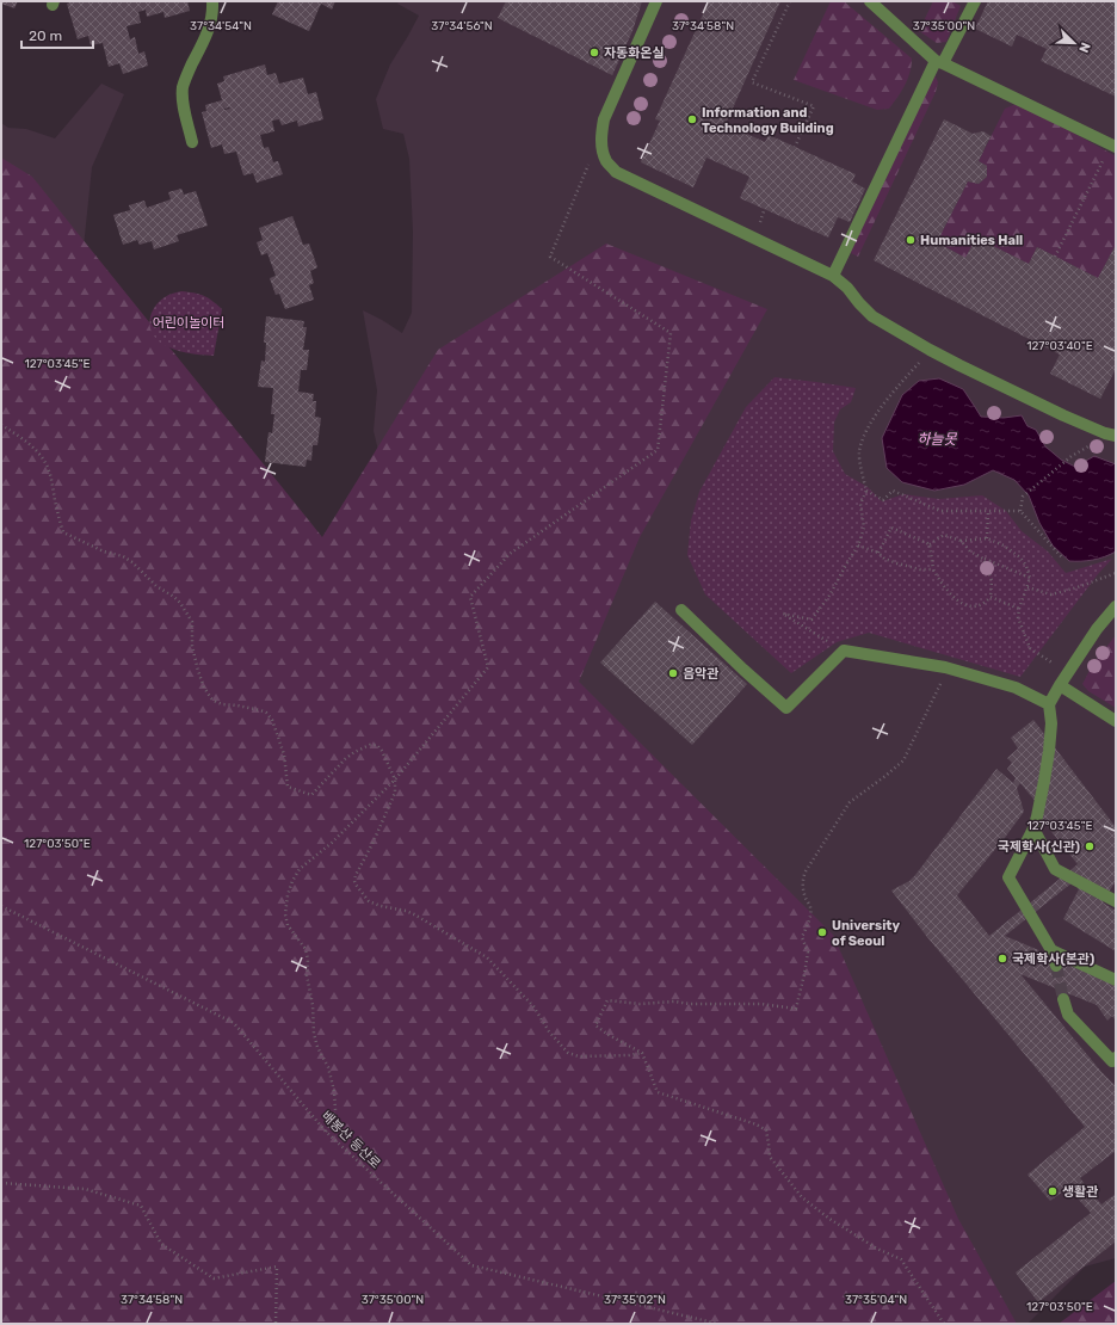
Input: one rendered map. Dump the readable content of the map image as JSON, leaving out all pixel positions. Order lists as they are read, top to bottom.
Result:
{
  "streets": {
    "path": ["배봉산 등산로"]
  },
  "water": ["하늘못"],
  "parks": ["어린이놀이터"],
  "places": [
    "자동화온실",
    "Information and Technology Building",
    "Humanities Hall",
    "음악관",
    "국제학사(신관)",
    "University of Seoul",
    "국제학사(본관)",
    "생활관"
  ],
  "scale_bar": "20 m",
  "north": "bottom right",
  "coordinates": [
    "37°34'54\"N",
    "37°34'56\"N",
    "37°34'58\"N",
    "37°35'00\"N",
    "127°03'40\"E",
    "127°03'45\"E",
    "127°03'50\"E",
    "37°35'02\"N",
    "37°35'04\"N"
  ]
}
